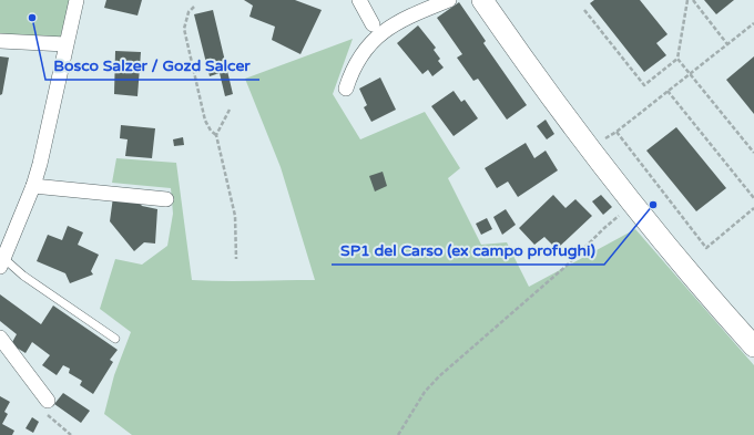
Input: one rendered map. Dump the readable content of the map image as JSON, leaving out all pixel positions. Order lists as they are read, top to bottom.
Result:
{
  "places": ["Bosco Salzer / Gozd Salcer", "SP1 del Carso (ex campo profughi)"]
}
